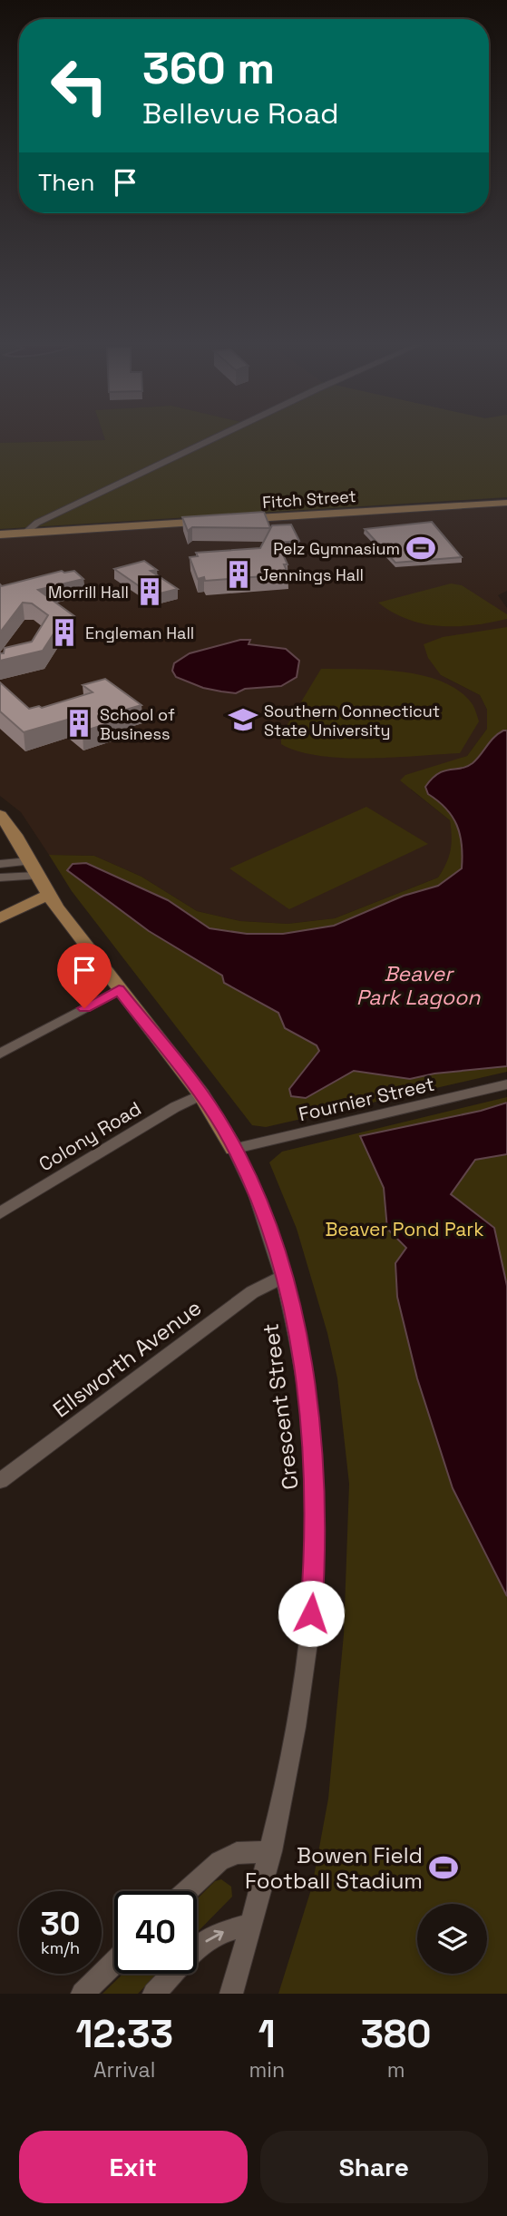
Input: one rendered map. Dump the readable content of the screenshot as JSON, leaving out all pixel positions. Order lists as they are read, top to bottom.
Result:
{
  "streets": {
    "main road": ["Fitch Street", "Crescent Street"],
    "street": ["Fournier Street", "Colony Road", "Ellsworth Avenue"]
  },
  "crossings": [
    ["Fournier Street", "Crescent Street"],
    ["Colony Road", "Crescent Street"],
    ["Ellsworth Avenue", "Crescent Street"]
  ],
  "water": ["Beaver Park Lagoon"],
  "parks": ["Beaver Pond Park"],
  "places": {
    "sports": ["Pelz Gymnasium", "Bowen Field Football Stadium"],
    "building": [
      "Jennings Hall",
      "Morrill Hall",
      "Engleman Hall",
      "School of Business"
    ],
    "school or university": ["Southern Connecticut State University"]
  },
  "page": {
    "turn": ["360 m", "Bellevue Road"],
    "then": "Then",
    "speed": "30 km/h",
    "limit": "40",
    "eta": [
      "12:33",
      "Arrival",
      "1",
      "min",
      "380",
      "m"
    ],
    "buttons": ["Exit", "Share"]
  }
}
